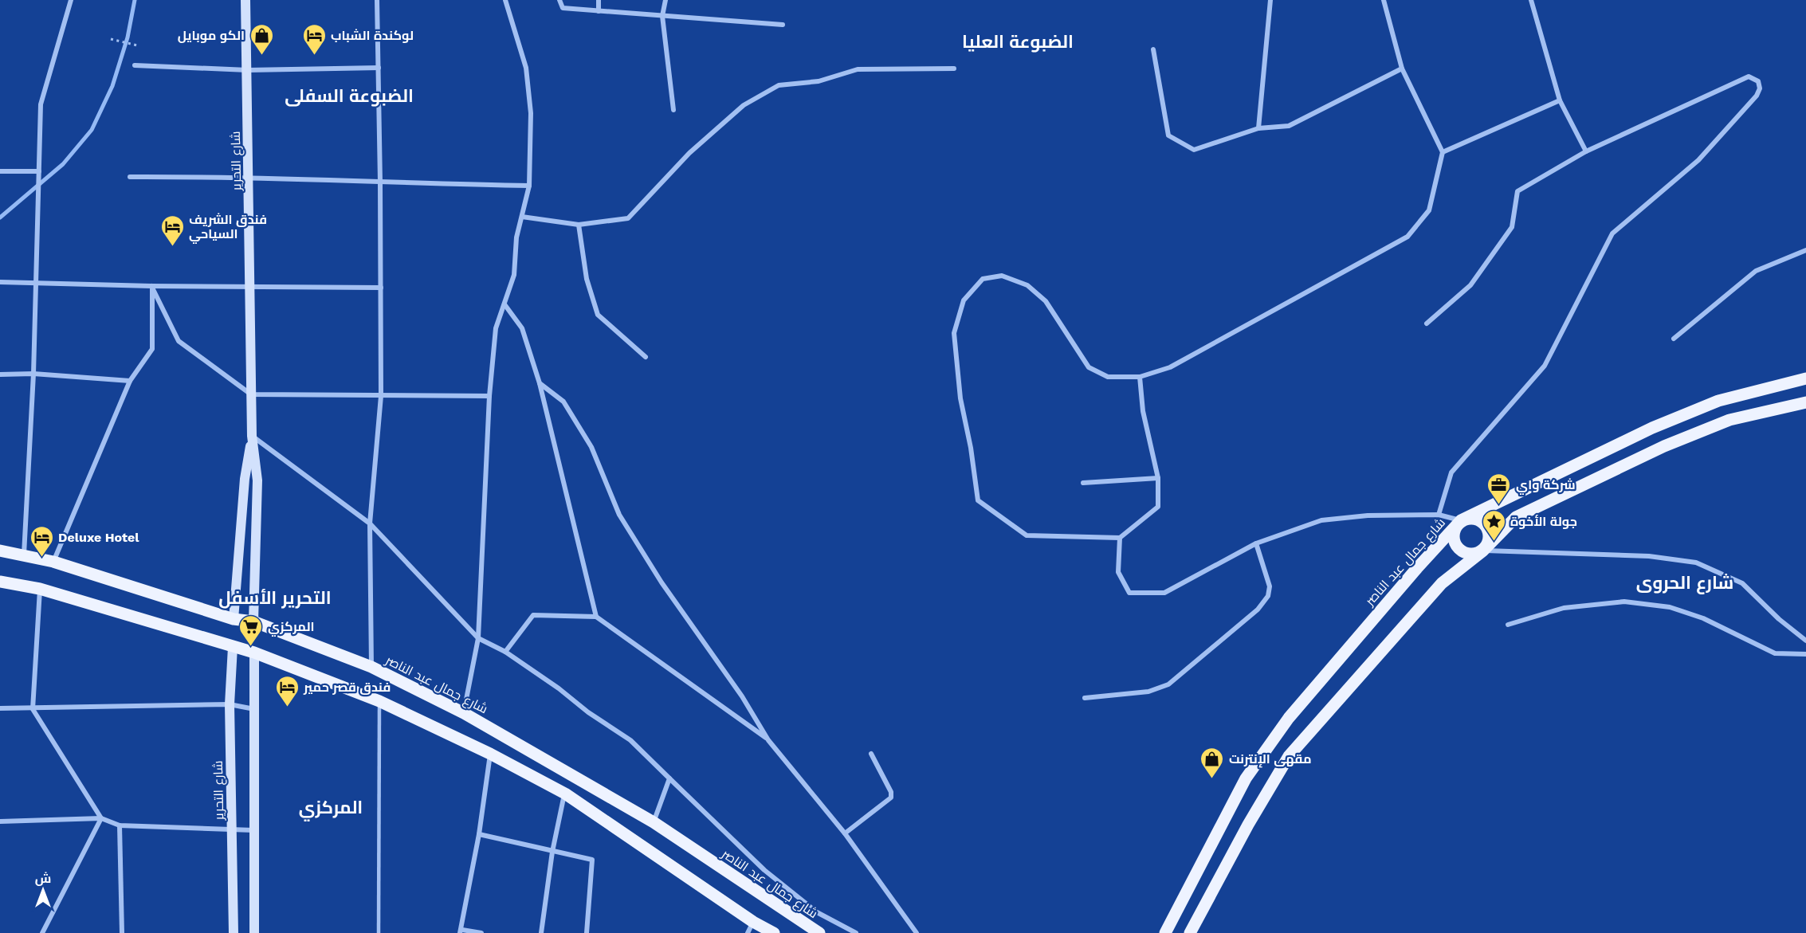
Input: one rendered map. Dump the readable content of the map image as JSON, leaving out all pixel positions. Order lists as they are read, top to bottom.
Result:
{
  "streets": {
    "main road": ["شارع التحرير", "شارع جمال عبد الناصر"]
  },
  "crossings": [
    ["شارع التحرير", "شارع جمال عبد الناصر"]
  ],
  "districts": [
    "الضبوعة العليا",
    "الضبوعة السفلى",
    "شارع الحروى",
    "التحرير الأسفل",
    "المركزي"
  ],
  "places": {
    "shop": ["الكو موبايل", "مقهى الإنترنت"],
    "hotel": [
      "لوكندة الشباب",
      "فندق الشريف السياحي",
      "Deluxe Hotel",
      "فندق قصر حمير"
    ],
    "office": ["شركة واي"],
    "place": ["جولة الأخوة"],
    "supermarket": ["المركزي"]
  },
  "north": "top"
}
